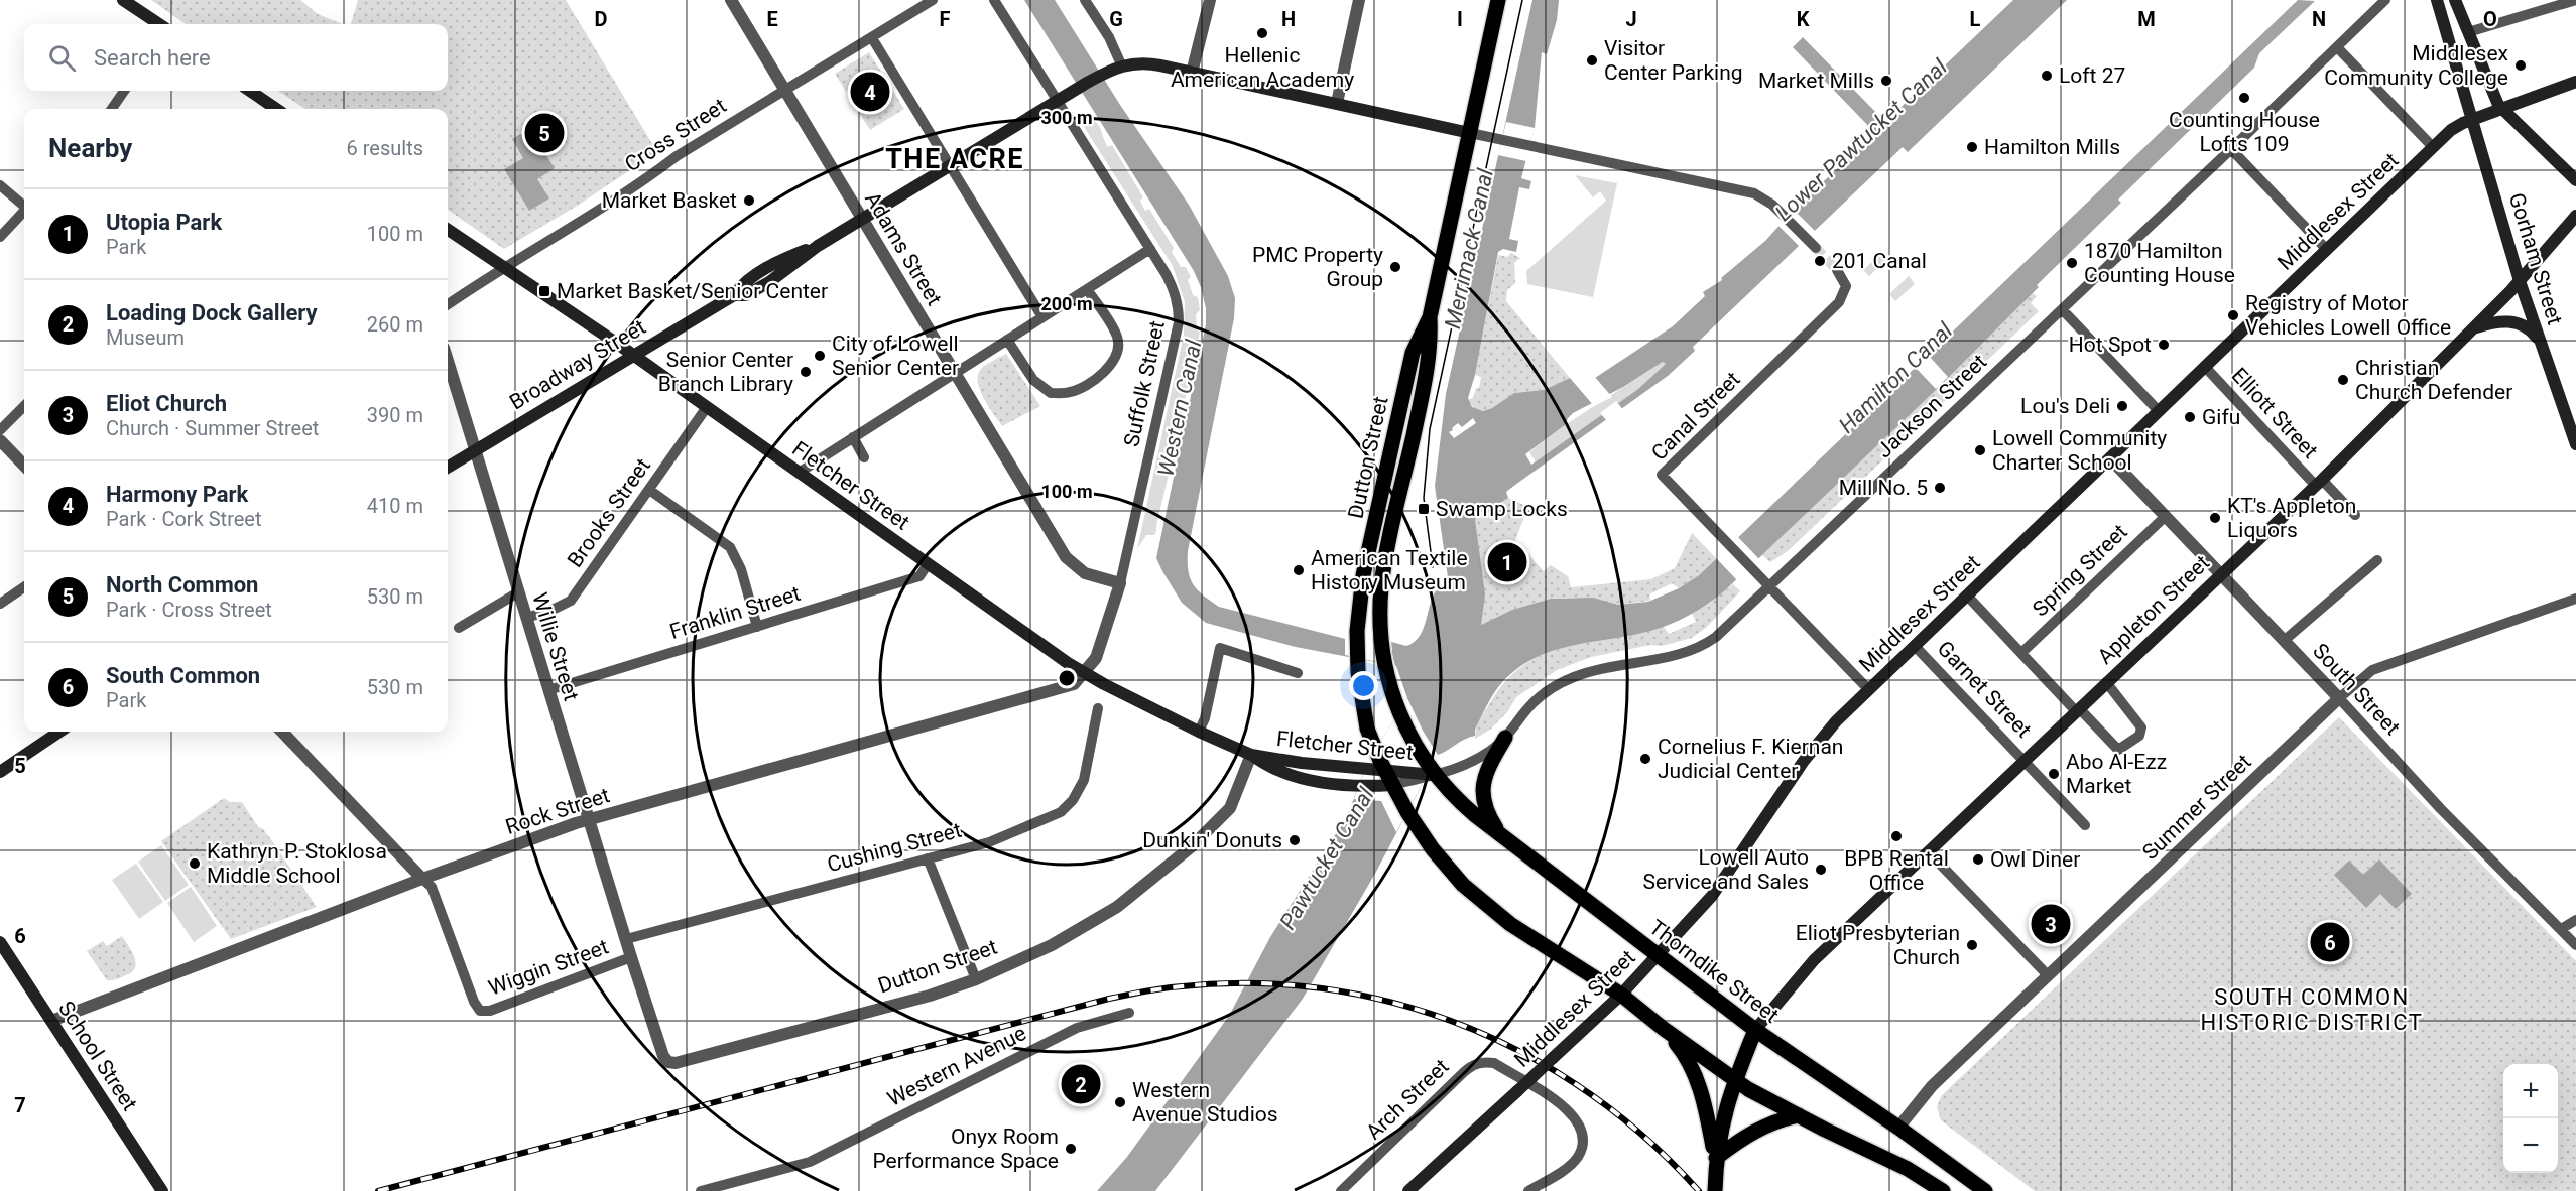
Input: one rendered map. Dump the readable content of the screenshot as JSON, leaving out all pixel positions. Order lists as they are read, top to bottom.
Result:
{
  "streets": {
    "main road": [
      "Middlesex Street",
      "Gorham Street",
      "Broadway Street",
      "Dutton Street",
      "Fletcher Street",
      "Appleton Street",
      "Thorndike Street",
      "School Street"
    ],
    "street": [
      "Cross Street",
      "Adams Street",
      "Suffolk Street",
      "Jackson Street",
      "Elliott Street",
      "Canal Street",
      "Brooks Street",
      "Spring Street",
      "Franklin Street",
      "Willie Street",
      "Garnet Street",
      "South Street",
      "Summer Street",
      "Rock Street",
      "Cushing Street",
      "Wiggin Street",
      "Western Avenue",
      "Arch Street"
    ]
  },
  "crossings": [
    ["Cross Street", "Adams Street"],
    ["Cross Street", "Fletcher Street"],
    ["Middlesex Street", "Gorham Street"],
    ["Middlesex Street", "Elliott Street"],
    ["Middlesex Street", "Canal Street"],
    ["Middlesex Street", "Garnet Street"],
    ["Middlesex Street", "South Street"],
    ["Middlesex Street", "Thorndike Street"],
    ["Adams Street", "Broadway Street"],
    ["Adams Street", "Suffolk Street"],
    ["Gorham Street", "Appleton Street"],
    ["Broadway Street", "Suffolk Street"],
    ["Broadway Street", "Dutton Street"],
    ["Broadway Street", "Fletcher Street"],
    ["Broadway Street", "Willie Street"],
    ["Suffolk Street", "Fletcher Street"],
    ["Suffolk Street", "Rock Street"],
    ["Jackson Street", "Canal Street"],
    ["Jackson Street", "Dutton Street"],
    ["Jackson Street", "Fletcher Street"],
    ["Jackson Street", "Thorndike Street"],
    ["Elliott Street", "Appleton Street"],
    ["Dutton Street", "Fletcher Street"],
    ["Dutton Street", "Willie Street"],
    ["Dutton Street", "Wiggin Street"],
    ["Dutton Street", "Thorndike Street"],
    ["Fletcher Street", "Brooks Street"],
    ["Fletcher Street", "Franklin Street"],
    ["Fletcher Street", "Rock Street"],
    ["Fletcher Street", "Thorndike Street"],
    ["Brooks Street", "Willie Street"],
    ["Spring Street", "South Street"],
    ["Appleton Street", "Garnet Street"],
    ["Appleton Street", "South Street"],
    ["Appleton Street", "Thorndike Street"],
    ["Franklin Street", "Willie Street"],
    ["Willie Street", "Rock Street"],
    ["Willie Street", "Cushing Street"],
    ["Willie Street", "Wiggin Street"],
    ["South Street", "Summer Street"],
    ["Summer Street", "Thorndike Street"],
    ["Rock Street", "Wiggin Street"],
    ["Rock Street", "School Street"]
  ],
  "districts": ["THE ACRE", "SOUTH COMMON HISTORIC DISTRICT"],
  "water": [
    "Lower Pawtucket Canal",
    "Merrimack Canal",
    "Hamilton Canal",
    "Western Canal",
    "Pawtucket Canal"
  ],
  "places": {
    "other": [
      "Hellenic American Academy",
      "Visitor Center Parking",
      "Middlesex Community College",
      "Loft 27",
      "Market Mills",
      "Counting House Lofts 109",
      "Hamilton Mills",
      "Market Basket",
      "201 Canal",
      "1870 Hamilton Counting House",
      "PMC Property Group",
      "Registry of Motor Vehicles Lowell Office",
      "Hot Spot",
      "City of Lowell Senior Center",
      "Senior Center Branch Library",
      "Christian Church Defender",
      "Lou's Deli",
      "Gifu",
      "Lowell Community Charter School",
      "Mill No. 5",
      "KT's Appleton Liquors",
      "American Textile History Museum",
      "Cornelius F. Kiernan Judicial Center",
      "Abo Al-Ezz Market",
      "BPB Rental Office",
      "Dunkin' Donuts",
      "Owl Diner",
      "Kathryn P. Stoklosa Middle School",
      "Lowell Auto Service and Sales",
      "Eliot Presbyterian Church",
      "Western Avenue Studios",
      "Onyx Room Performance Space"
    ],
    "transit": ["Market Basket/Senior Center", "Swamp Locks"]
  },
  "page": {
    "search": "Search here",
    "pins": [
      "4",
      "5",
      "1",
      "3",
      "6",
      "2"
    ],
    "heading": ["Nearby", "6 results"],
    "list": [
      {
        "mark": "1",
        "name": "Utopia Park",
        "note": "Park",
        "value": "100 m"
      },
      {
        "mark": "2",
        "name": "Loading Dock Gallery",
        "note": "Museum",
        "value": "260 m"
      },
      {
        "mark": "3",
        "name": "Eliot Church",
        "note": "Church · Summer Street",
        "value": "390 m"
      },
      {
        "mark": "4",
        "name": "Harmony Park",
        "note": "Park · Cork Street",
        "value": "410 m"
      },
      {
        "mark": "5",
        "name": "North Common",
        "note": "Park · Cross Street",
        "value": "530 m"
      },
      {
        "mark": "6",
        "name": "South Common",
        "note": "Park",
        "value": "530 m"
      }
    ],
    "map_buttons": ["+", "−"]
  },
  "grid": {
    "columns": [
      "D",
      "E",
      "F",
      "G",
      "H",
      "I",
      "J",
      "K",
      "L",
      "M",
      "N",
      "O"
    ],
    "rows": ["5", "6", "7"]
  },
  "rings": ["300 m", "200 m", "100 m"]
}
